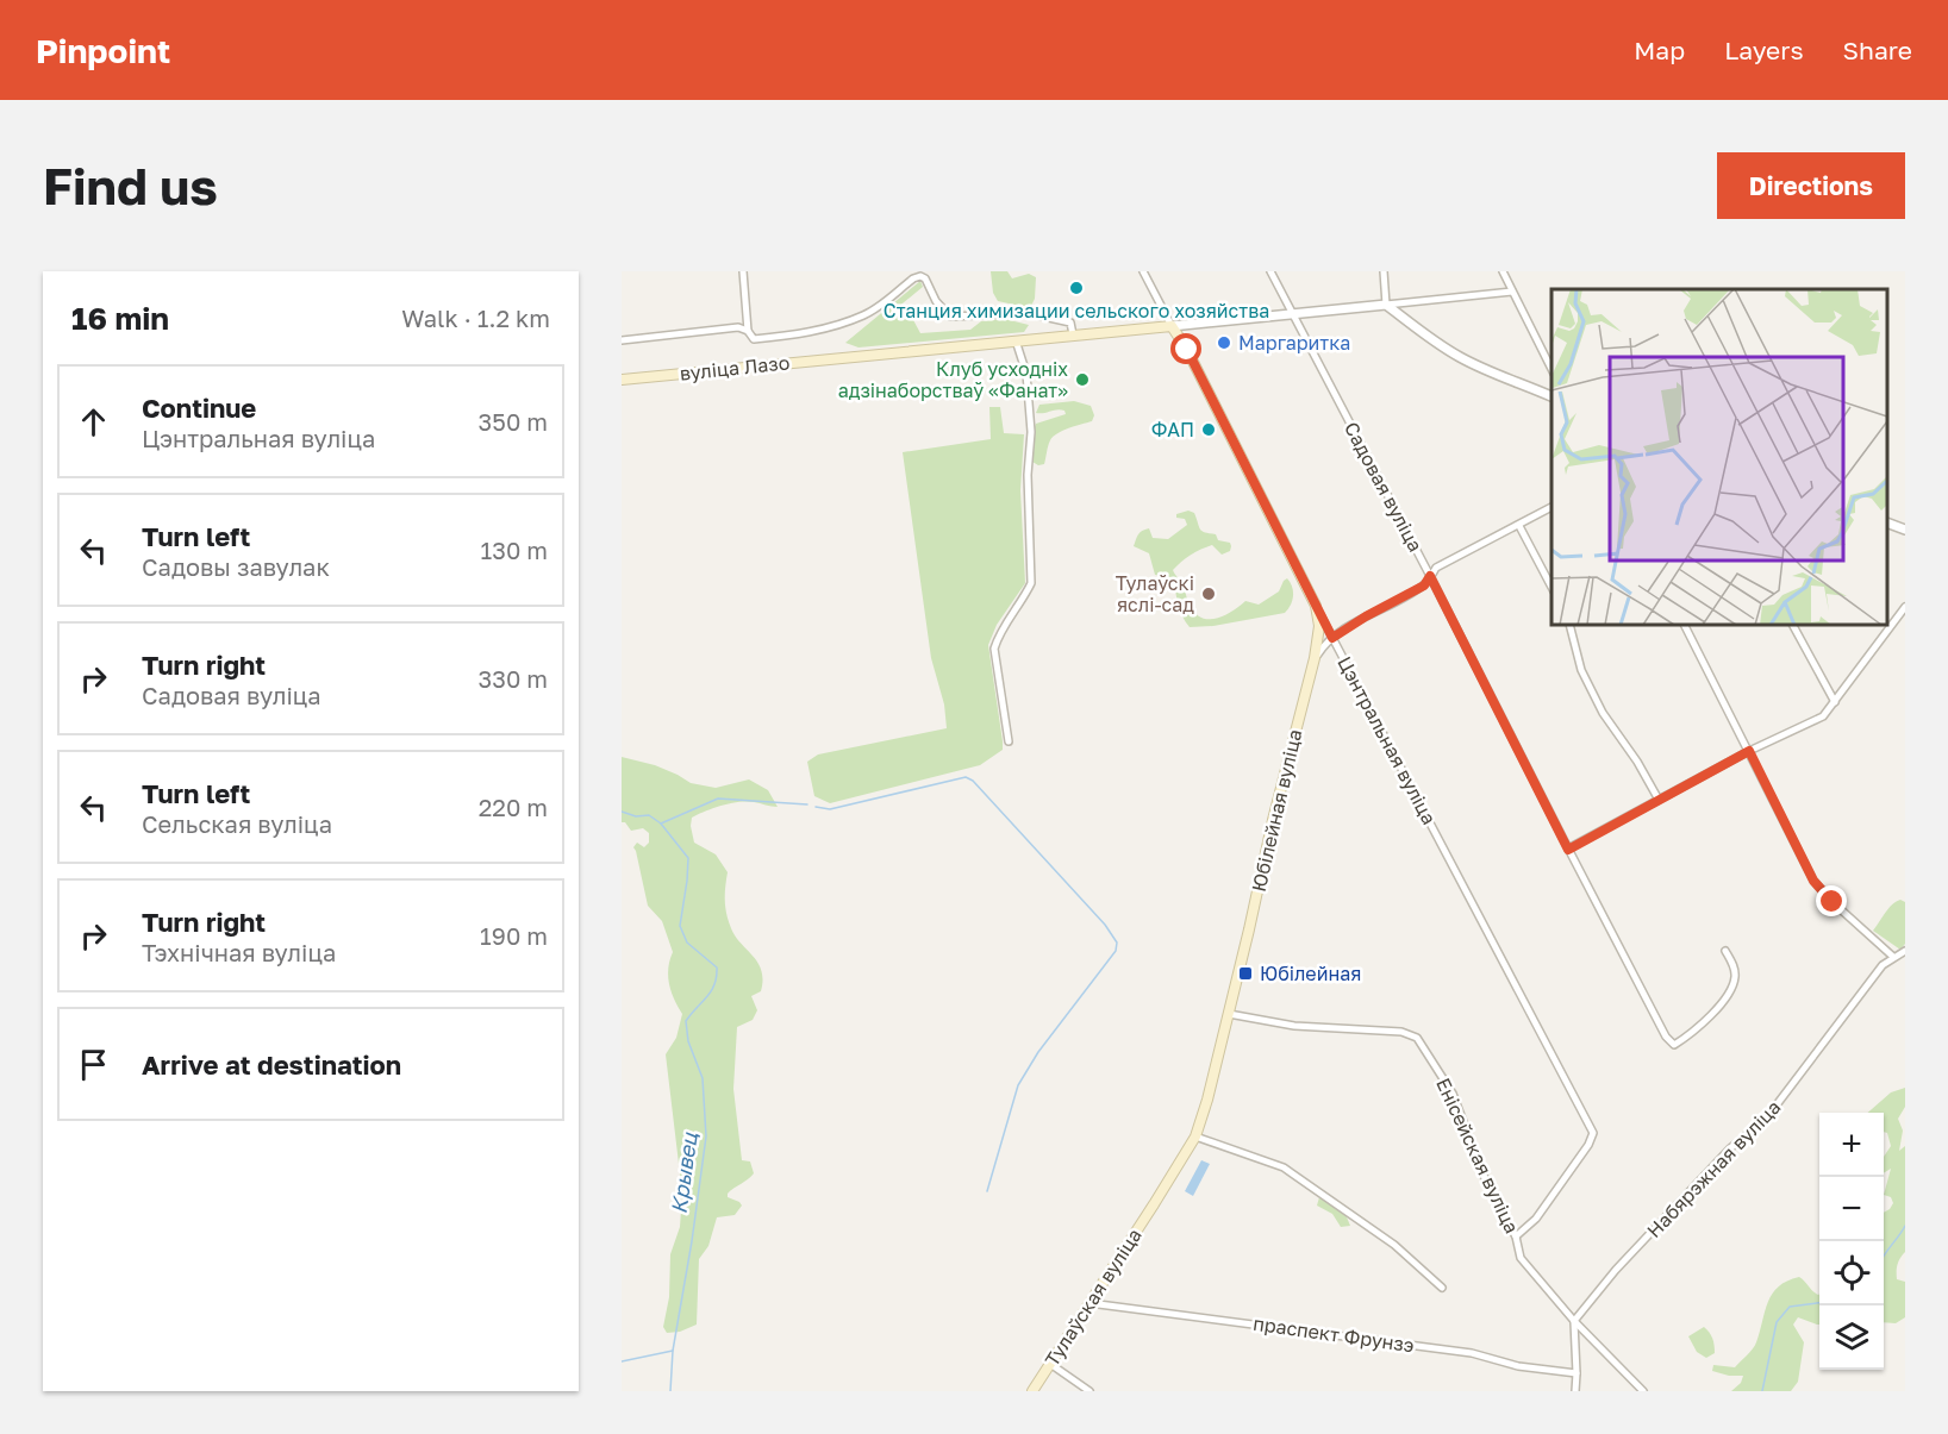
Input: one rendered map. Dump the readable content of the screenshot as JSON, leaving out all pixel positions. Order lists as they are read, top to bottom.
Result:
{
  "streets": {
    "main road": [
      "вуліца Лазо",
      "Цэнтральная вуліца",
      "Юбілейная вуліца",
      "Тулаўская вуліца"
    ],
    "street": [
      "Садовая вуліца",
      "Енісейская вуліца",
      "Набярэжная вуліца",
      "праспект Фрунзэ"
    ]
  },
  "crossings": [
    ["вуліца Лазо", "Цэнтральная вуліца"],
    ["Цэнтральная вуліца", "Юбілейная вуліца"],
    ["Цэнтральная вуліца", "Енісейская вуліца"],
    ["Юбілейная вуліца", "Енісейская вуліца"],
    ["Юбілейная вуліца", "Тулаўская вуліца"],
    ["Енісейская вуліца", "Набярэжная вуліца"],
    ["Тулаўская вуліца", "праспект Фрунзэ"]
  ],
  "water": ["Крывец"],
  "places": {
    "other": [
      "Станция химизации сельского хозяйства",
      "Маргаритка",
      "Клуб усходніх адзінаборстваў «Фанат»",
      "ФАП",
      "Тулаўскі яслі-сад"
    ],
    "transit": ["Юбілейная"]
  },
  "page": {
    "header": "Pinpoint",
    "nav": ["Map", "Layers", "Share"],
    "buttons": "Directions",
    "title": "Find us",
    "heading": ["16 min", "Walk · 1.2 km"],
    "list": [
      ["Continue", "Цэнтральная вуліца", "350 m"],
      ["Turn left", "Садовы завулак", "130 m"],
      ["Turn right", "Садовая вуліца", "330 m"],
      ["Turn left", "Сельская вуліца", "220 m"],
      ["Turn right", "Тэхнічная вуліца", "190 m"],
      "Arrive at destination"
    ],
    "map_buttons": ["+", "−"]
  }
}
